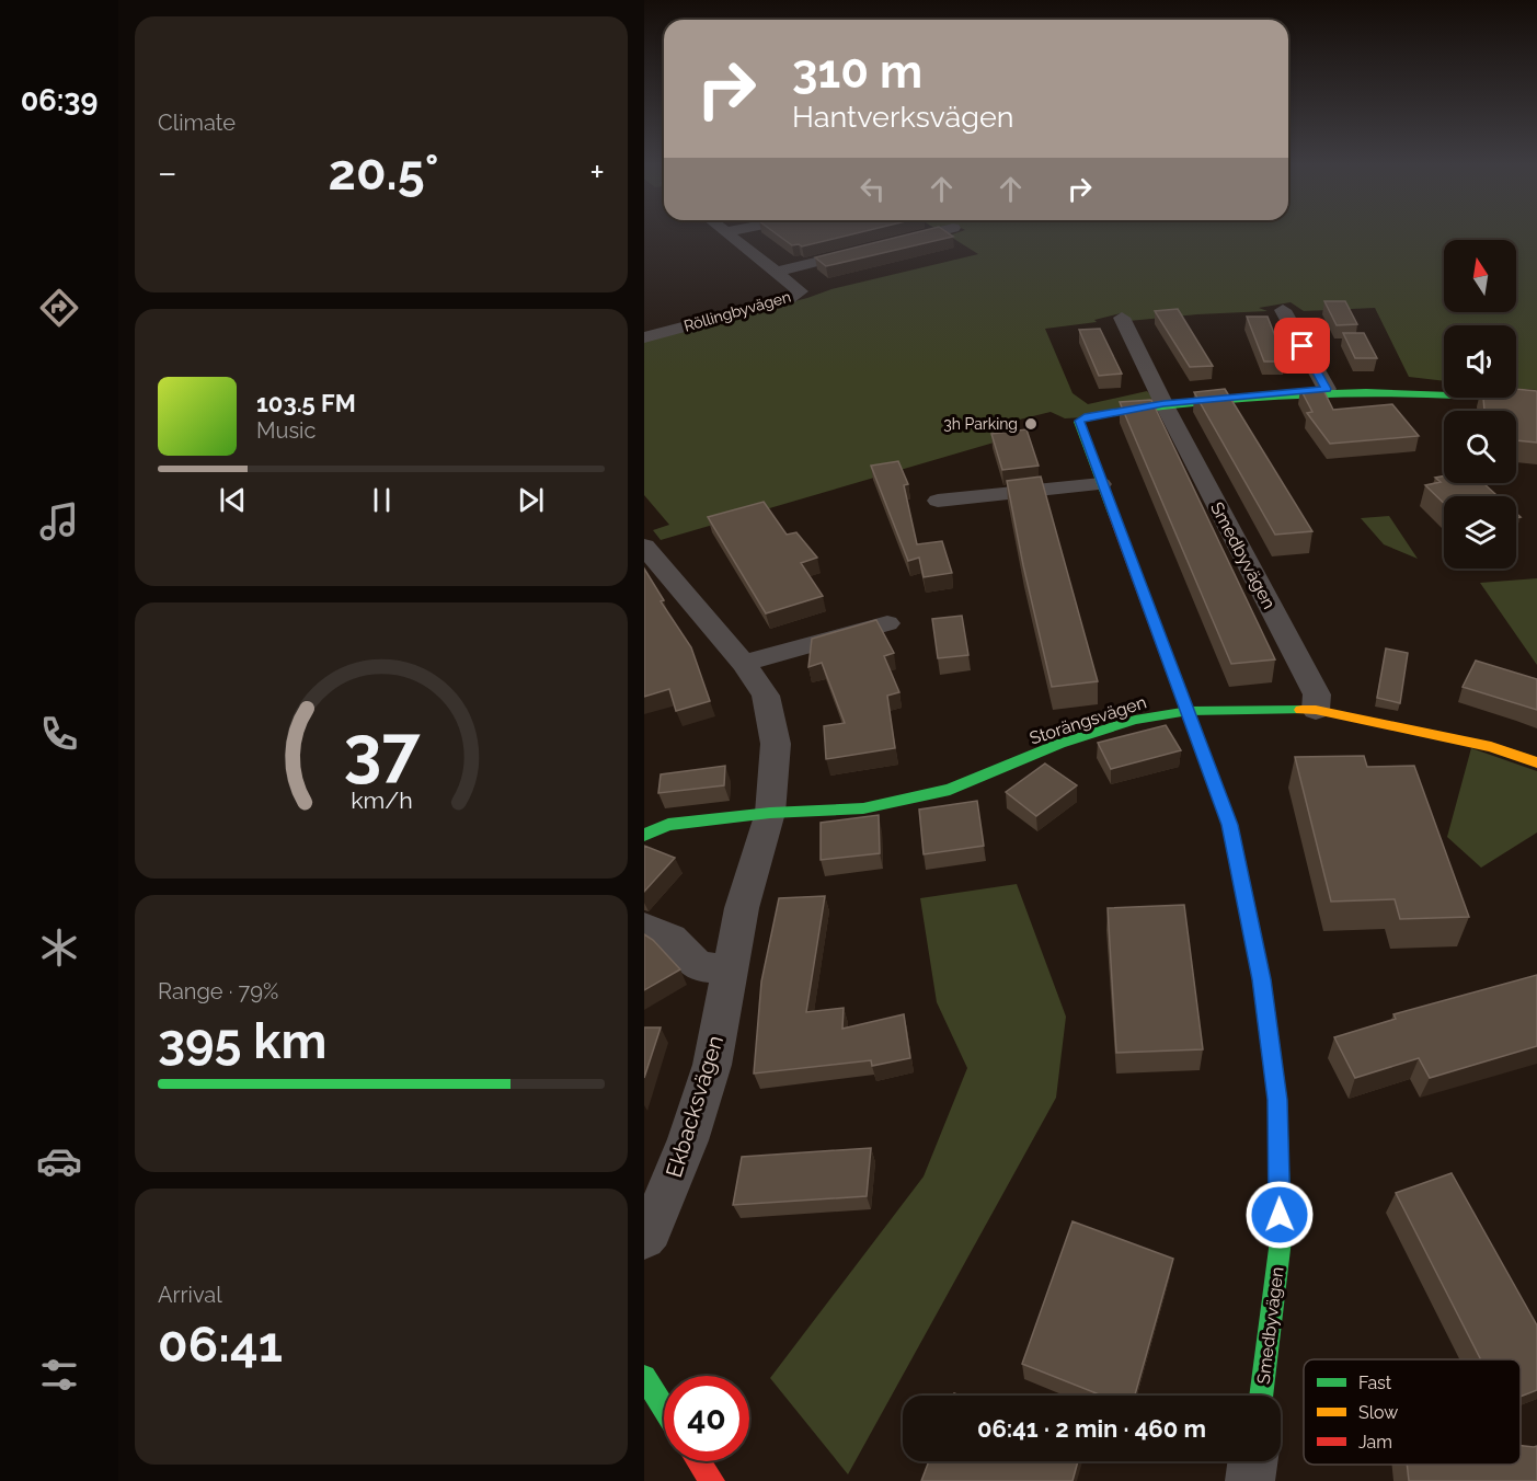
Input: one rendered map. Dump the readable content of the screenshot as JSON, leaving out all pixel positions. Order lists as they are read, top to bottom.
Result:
{
  "streets": {
    "street": [
      "Röllingbyvägen",
      "Smedbyvägen",
      "Storängsvägen",
      "Ekbacksvägen"
    ]
  },
  "crossings": [
    ["Smedbyvägen", "Storängsvägen"],
    ["Storängsvägen", "Ekbacksvägen"]
  ],
  "places": ["3h Parking"],
  "legend": ["Fast", "Slow", "Jam"],
  "north": "top",
  "page": {
    "tabs": "06:39",
    "tile": [
      "Climate",
      ["Range · 79%", "395 km"],
      ["Arrival", "06:41"]
    ],
    "turn": ["310 m", "Hantverksvägen"],
    "heat": ["−", "20.5°", "+"],
    "song": ["103.5 FM", "Music"],
    "limit": "40",
    "trip": "06:41 · 2 min · 460 m",
    "gauge": ["37", "km/h"]
  }
}
